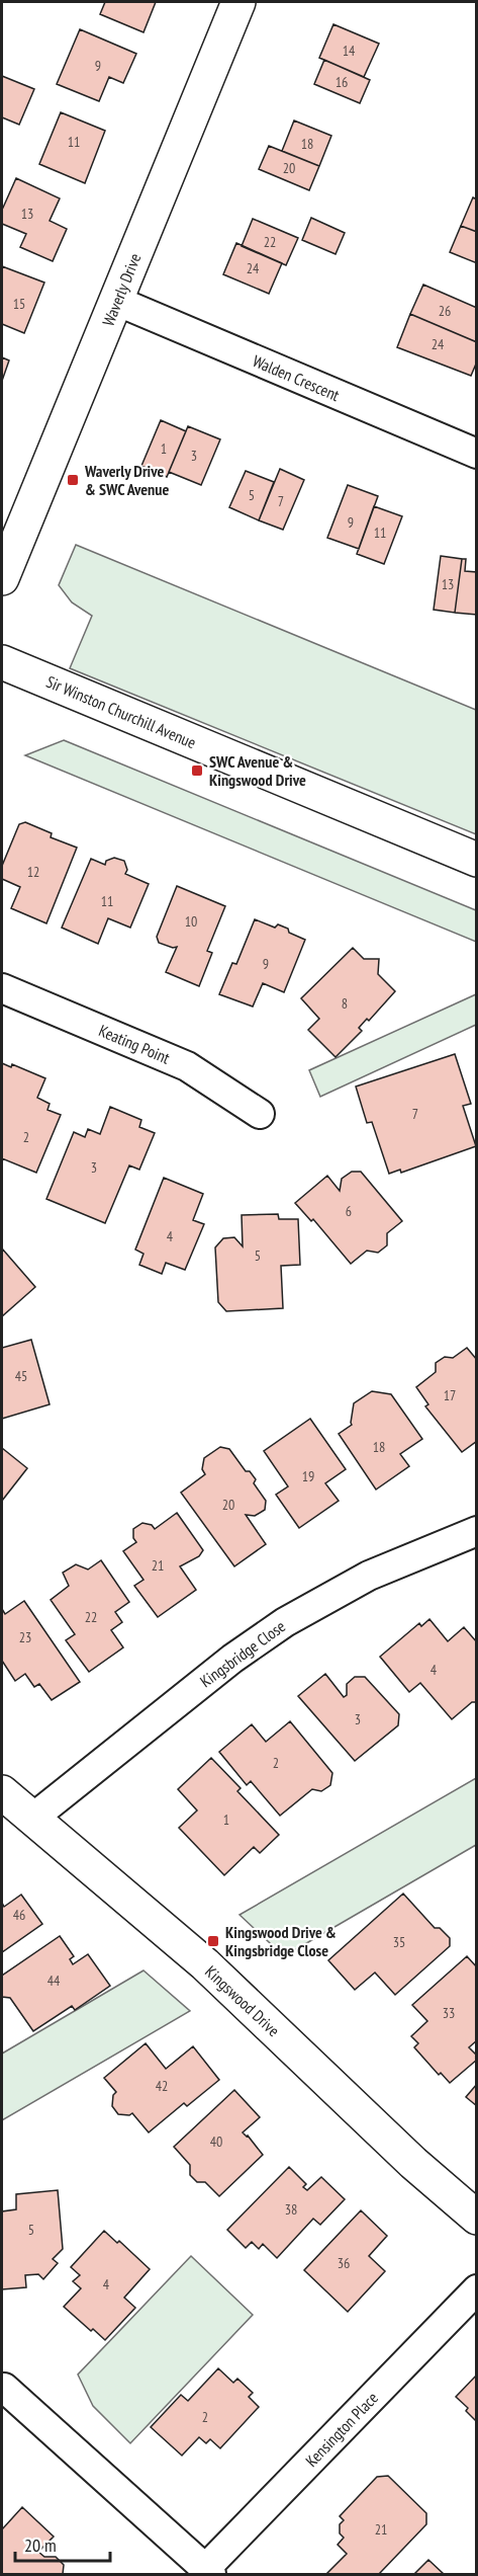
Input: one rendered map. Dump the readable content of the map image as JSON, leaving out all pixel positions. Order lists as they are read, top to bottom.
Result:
{
  "streets": {
    "street": [
      "Waverly Drive",
      "Walden Crescent",
      "Sir Winston Churchill Avenue",
      "Keating Point",
      "Kingsbridge Close",
      "Kingswood Drive",
      "Kensington Place"
    ]
  },
  "crossings": [
    ["Waverly Drive", "Walden Crescent"],
    ["Kingsbridge Close", "Kingswood Drive"]
  ],
  "places": {
    "transit": ["Waverly Drive & SWC Avenue", "SWC Avenue & Kingswood Drive", "Kingswood Drive & Kingsbridge Close"]
  },
  "house_numbers": [
    "14",
    "9",
    "16",
    "11",
    "18",
    "20",
    "13",
    "22",
    "24",
    "15",
    "26",
    "24",
    "1",
    "3",
    "5",
    "7",
    "9",
    "11",
    "13",
    "12",
    "11",
    "10",
    "9",
    "8",
    "7",
    "2",
    "3",
    "6",
    "4",
    "5",
    "45",
    "17",
    "18",
    "19",
    "20",
    "21",
    "22",
    "23",
    "4",
    "3",
    "2",
    "1",
    "46",
    "35",
    "44",
    "33",
    "42",
    "40",
    "38",
    "5",
    "36",
    "4",
    "2",
    "21"
  ],
  "scale_bar": "20 m"
}
